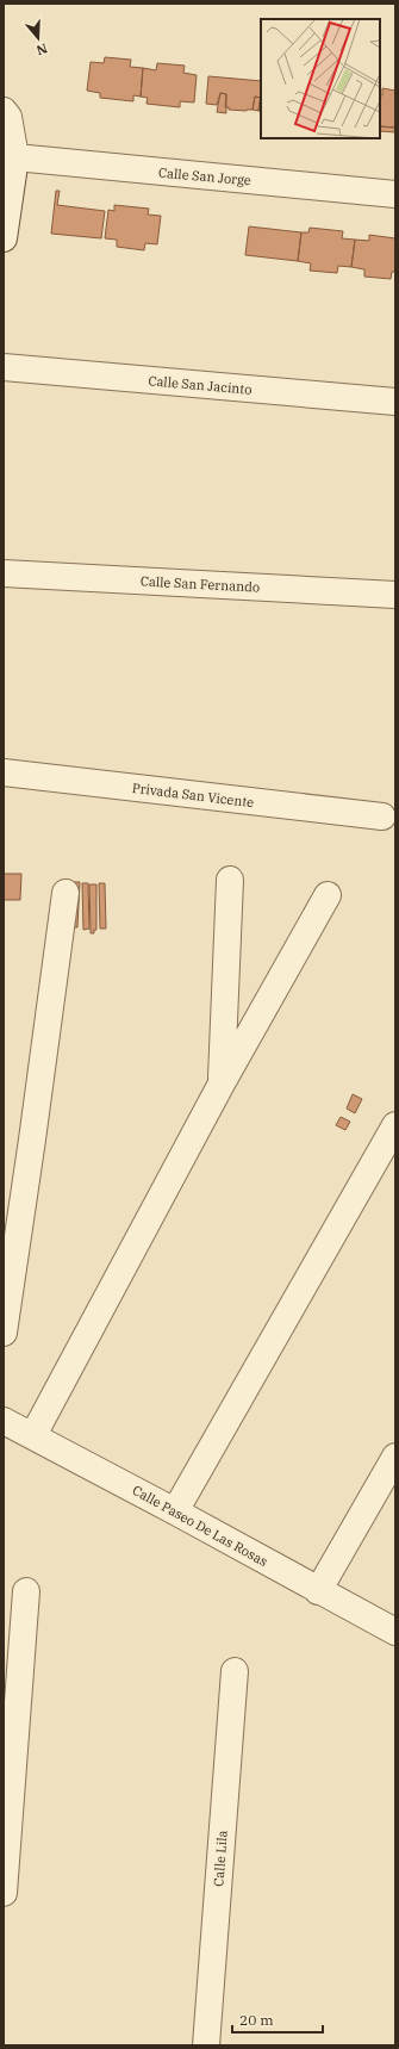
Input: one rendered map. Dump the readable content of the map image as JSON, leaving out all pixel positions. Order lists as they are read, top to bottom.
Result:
{
  "streets": {
    "street": [
      "Calle San Jorge",
      "Calle San Jacinto",
      "Calle San Fernando",
      "Privada San Vicente",
      "Calle Paseo De Las Rosas",
      "Calle Lila"
    ]
  },
  "scale_bar": "20 m",
  "north": "bottom"
}
